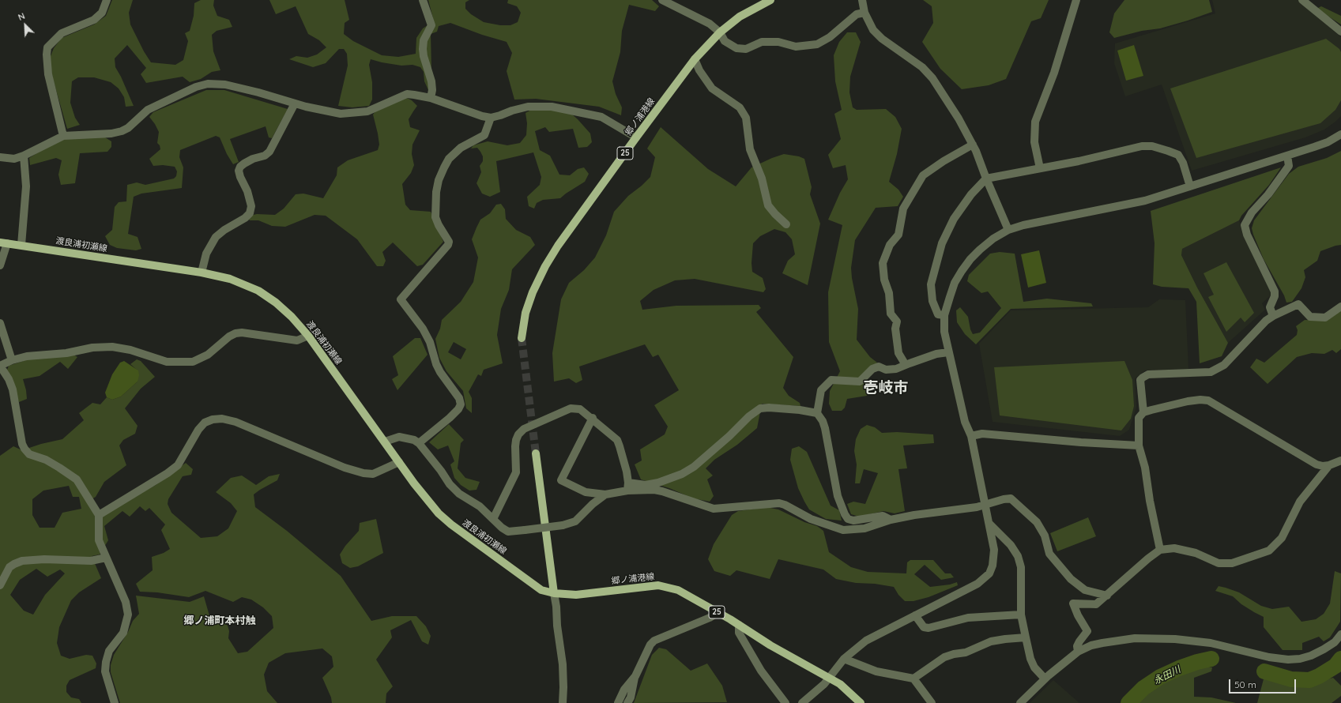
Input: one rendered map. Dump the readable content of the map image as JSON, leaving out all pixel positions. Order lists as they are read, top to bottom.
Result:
{
  "streets": {
    "main road": ["郷ノ浦港線", "25", "渡良浦初瀬線"]
  },
  "crossings": [
    ["郷ノ浦港線", "渡良浦初瀬線"]
  ],
  "districts": ["壱岐市", "郷ノ浦町本村触"],
  "water": ["永田川"],
  "scale_bar": "50 m",
  "north": "top left"
}
